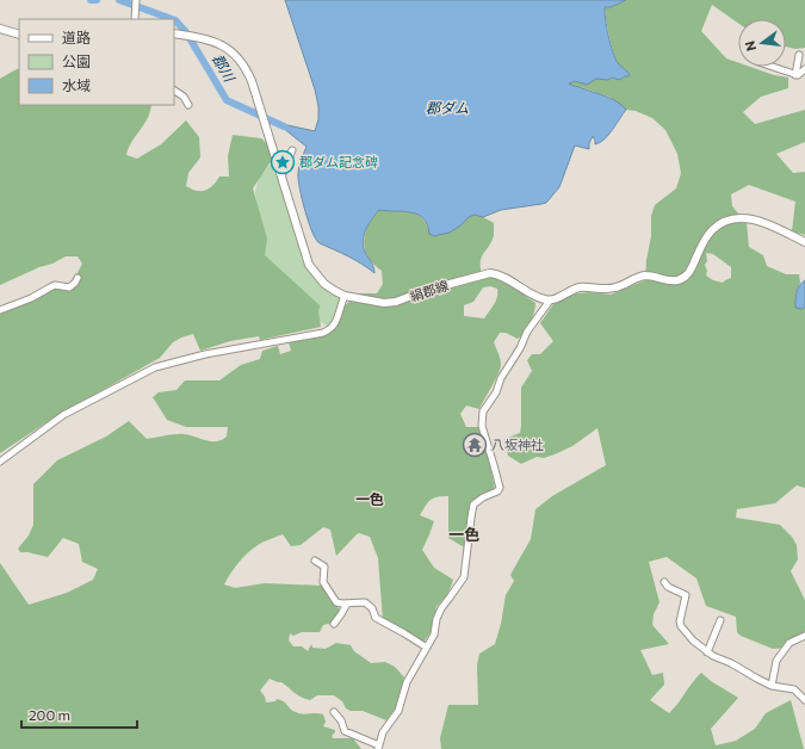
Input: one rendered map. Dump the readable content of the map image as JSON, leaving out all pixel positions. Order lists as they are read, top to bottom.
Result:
{
  "streets": {
    "main road": ["絹郡線"]
  },
  "districts": ["一色", "一色"],
  "water": ["郡川", "郡ダム"],
  "places": {
    "place": ["郡ダム記念碑"],
    "temple": ["八坂神社"]
  },
  "legend": ["道路", "公園", "水域"],
  "scale_bar": "200 m",
  "north": "left"
}
